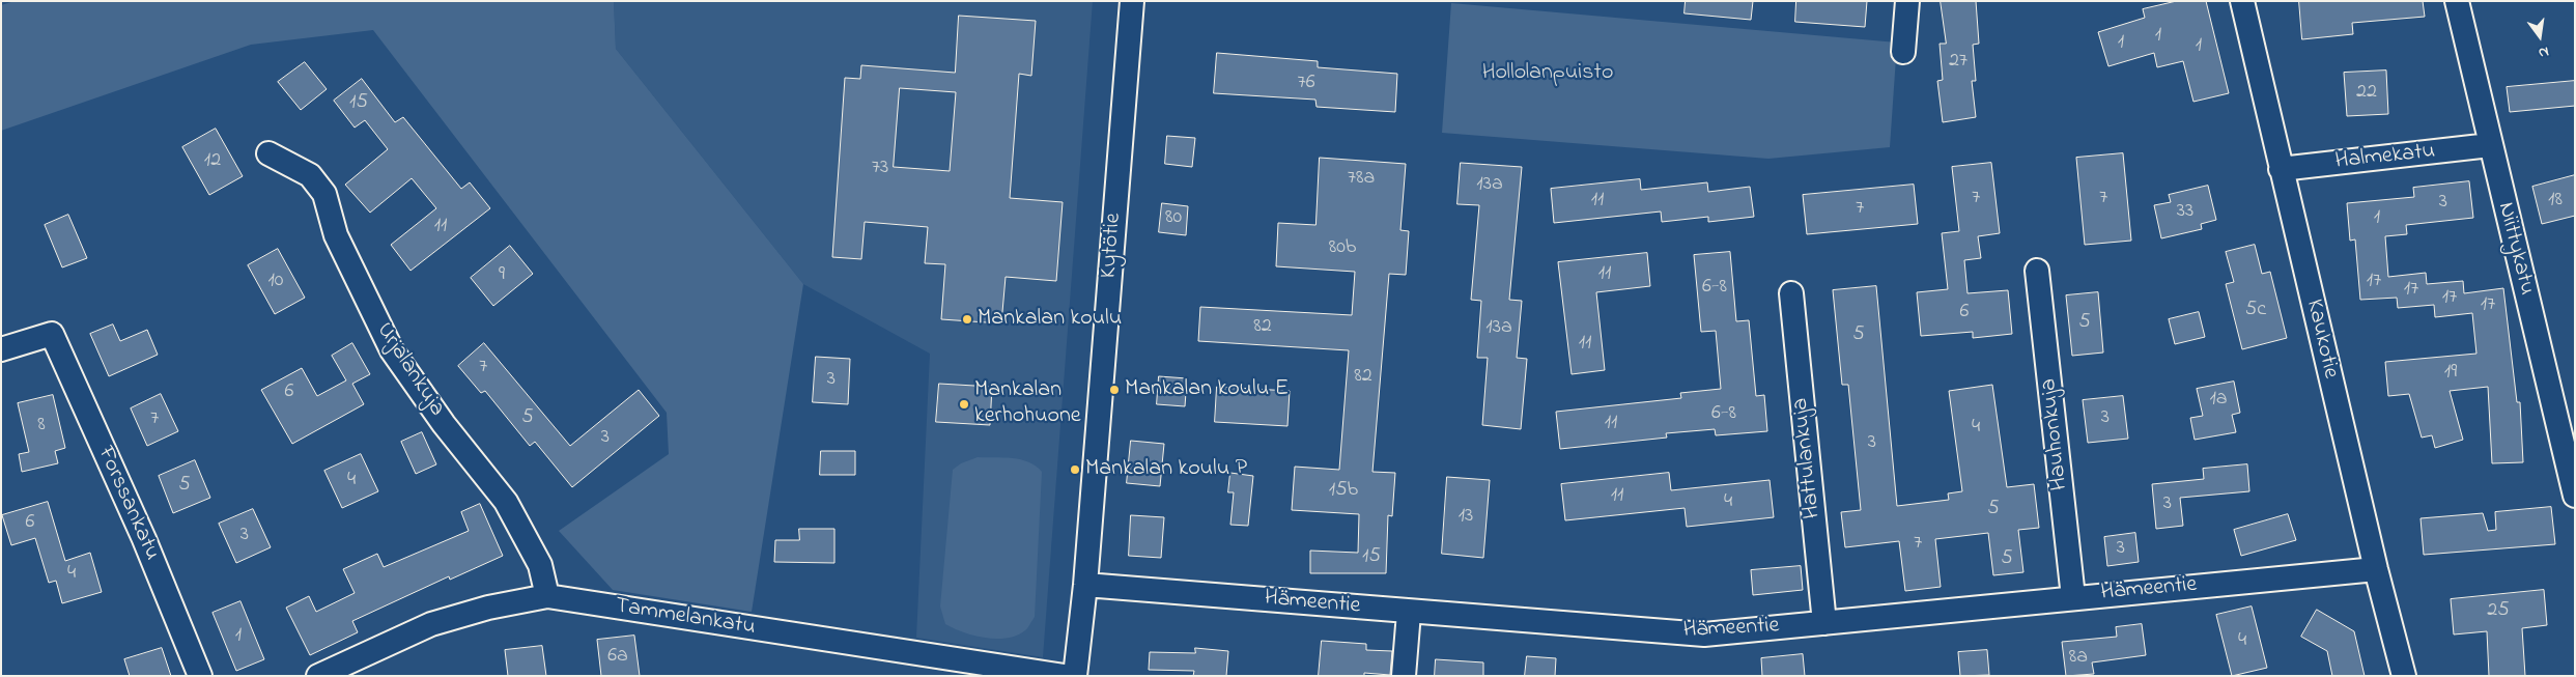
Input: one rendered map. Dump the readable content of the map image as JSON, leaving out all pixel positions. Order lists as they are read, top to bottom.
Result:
{
  "streets": {
    "street": [
      "Halmekatu",
      "Kytötie",
      "Niittykatu",
      "Kaukotie",
      "Urjalankuja",
      "Hauhonkuja",
      "Hattulankuja",
      "Forssankatu",
      "Hämeentie",
      "Tammelankatu"
    ]
  },
  "crossings": [
    ["Halmekatu", "Niittykatu"],
    ["Halmekatu", "Kaukotie"],
    ["Kytötie", "Hämeentie"],
    ["Kaukotie", "Hämeentie"],
    ["Urjalankuja", "Tammelankatu"],
    ["Hauhonkuja", "Hämeentie"],
    ["Hattulankuja", "Hämeentie"]
  ],
  "parks": ["Hollolanpuisto"],
  "places": [
    "Mankalan koulu",
    "Mankalan koulu E",
    "Mankalan kerhohuone",
    "Mankalan koulu P"
  ],
  "house_numbers": [
    "1",
    "1",
    "1",
    "27",
    "76",
    "22",
    "15",
    "12",
    "73",
    "78a",
    "13a",
    "7",
    "7",
    "11",
    "18",
    "3",
    "7",
    "33",
    "80",
    "1",
    "11",
    "80b",
    "11",
    "9",
    "10",
    "17",
    "6-8",
    "17",
    "17",
    "17",
    "5c",
    "6",
    "5",
    "82",
    "13a",
    "5",
    "11",
    "7",
    "19",
    "82",
    "3",
    "6",
    "1a",
    "6-8",
    "5",
    "3",
    "7",
    "11",
    "8",
    "4",
    "3",
    "3",
    "4",
    "5",
    "15b",
    "11",
    "4",
    "3",
    "5",
    "13",
    "6",
    "3",
    "7",
    "3",
    "15",
    "5",
    "4",
    "25",
    "1",
    "4",
    "6a",
    "8a"
  ],
  "north": "bottom"
}
